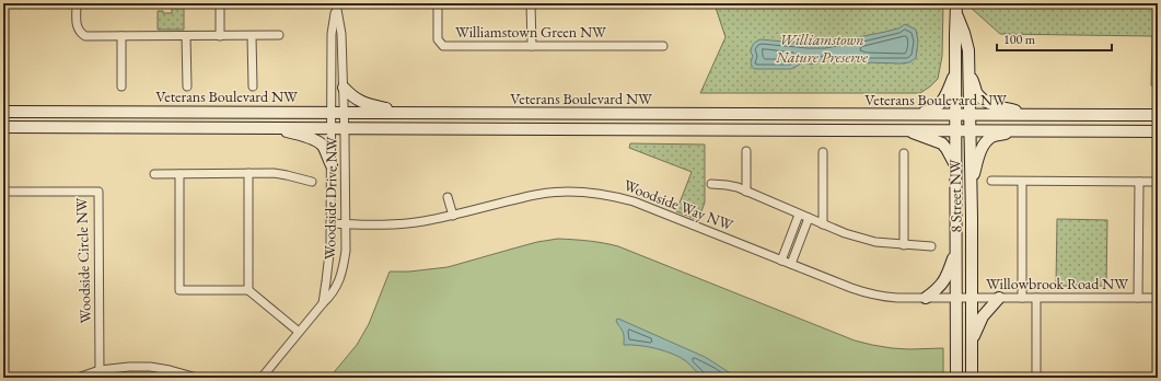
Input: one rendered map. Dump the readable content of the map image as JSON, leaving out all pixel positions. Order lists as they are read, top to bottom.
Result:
{
  "streets": {
    "main road": ["Veterans Boulevard NW", "8 Street NW"],
    "street": [
      "Williamstown Green NW",
      "Woodside Drive NW",
      "Woodside Way NW",
      "Woodside Circle NW",
      "Willowbrook Road NW"
    ]
  },
  "crossings": [
    ["Veterans Boulevard NW", "8 Street NW"],
    ["Veterans Boulevard NW", "Woodside Drive NW"],
    ["8 Street NW", "Woodside Way NW"],
    ["8 Street NW", "Willowbrook Road NW"],
    ["Woodside Drive NW", "Woodside Way NW"],
    ["Woodside Way NW", "Willowbrook Road NW"]
  ],
  "parks": ["Williamstown Nature Preserve"],
  "scale_bar": "100 m"
}
